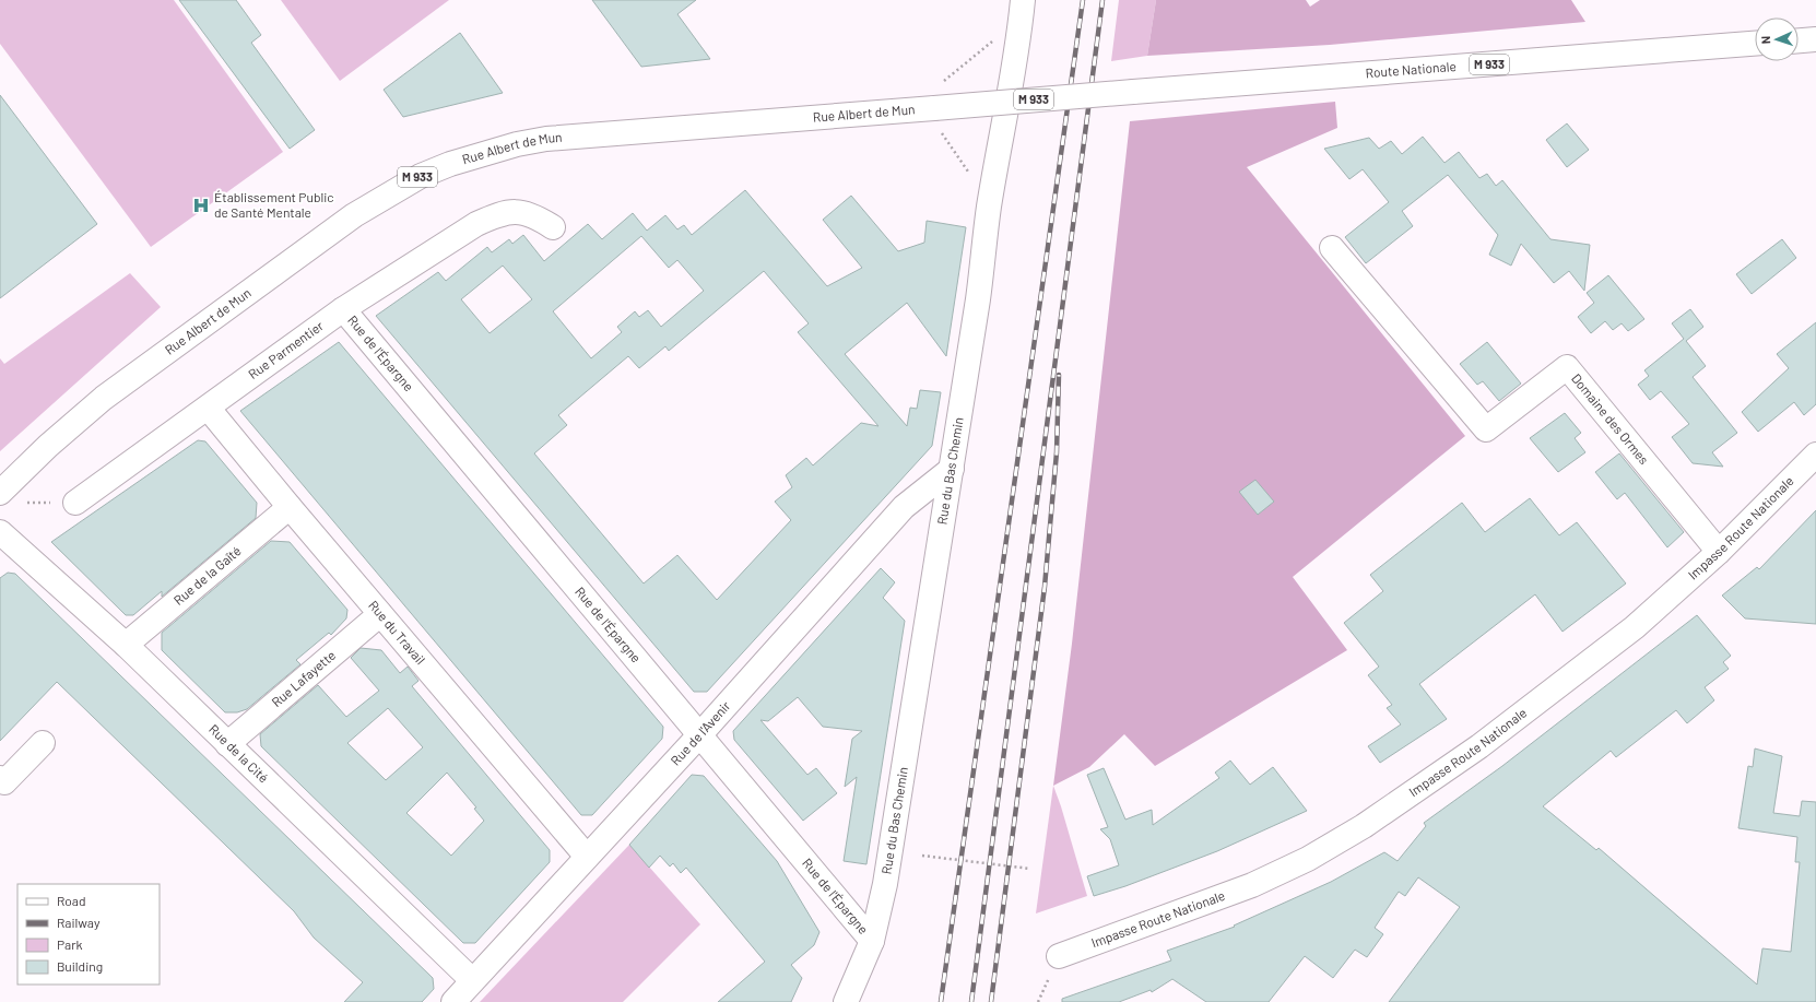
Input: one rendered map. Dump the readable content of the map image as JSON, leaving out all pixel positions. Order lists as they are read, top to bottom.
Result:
{
  "streets": {
    "street": [
      "M 933",
      "Route Nationale",
      "Rue Albert de Mun",
      "Rue Parmentier",
      "Rue de l'Épargne",
      "Domaine des Ormes",
      "Rue du Bas Chemin",
      "Impasse Route Nationale",
      "Rue de la Gaîté",
      "Rue du Travail",
      "Rue Lafayette",
      "Rue de l'Avenir",
      "Rue de la Cité"
    ]
  },
  "crossings": [
    ["Route Nationale", "Rue Albert de Mun"],
    ["Rue Parmentier", "Rue de l'Épargne"],
    ["Rue Parmentier", "Rue du Travail"],
    ["Rue de l'Épargne", "Rue du Bas Chemin"],
    ["Rue de l'Épargne", "Rue de l'Avenir"],
    ["Domaine des Ormes", "Impasse Route Nationale"],
    ["Rue du Bas Chemin", "Rue de l'Avenir"],
    ["Rue de la Gaîté", "Rue du Travail"],
    ["Rue de la Gaîté", "Rue de la Cité"],
    ["Rue du Travail", "Rue Lafayette"],
    ["Rue du Travail", "Rue de l'Avenir"],
    ["Rue Lafayette", "Rue de la Cité"],
    ["Rue de l'Avenir", "Rue de la Cité"]
  ],
  "places": {
    "hospital": ["Établissement Public de Santé Mentale"]
  },
  "legend": [
    "Road",
    "Railway",
    "Park",
    "Building"
  ],
  "north": "left"
}
